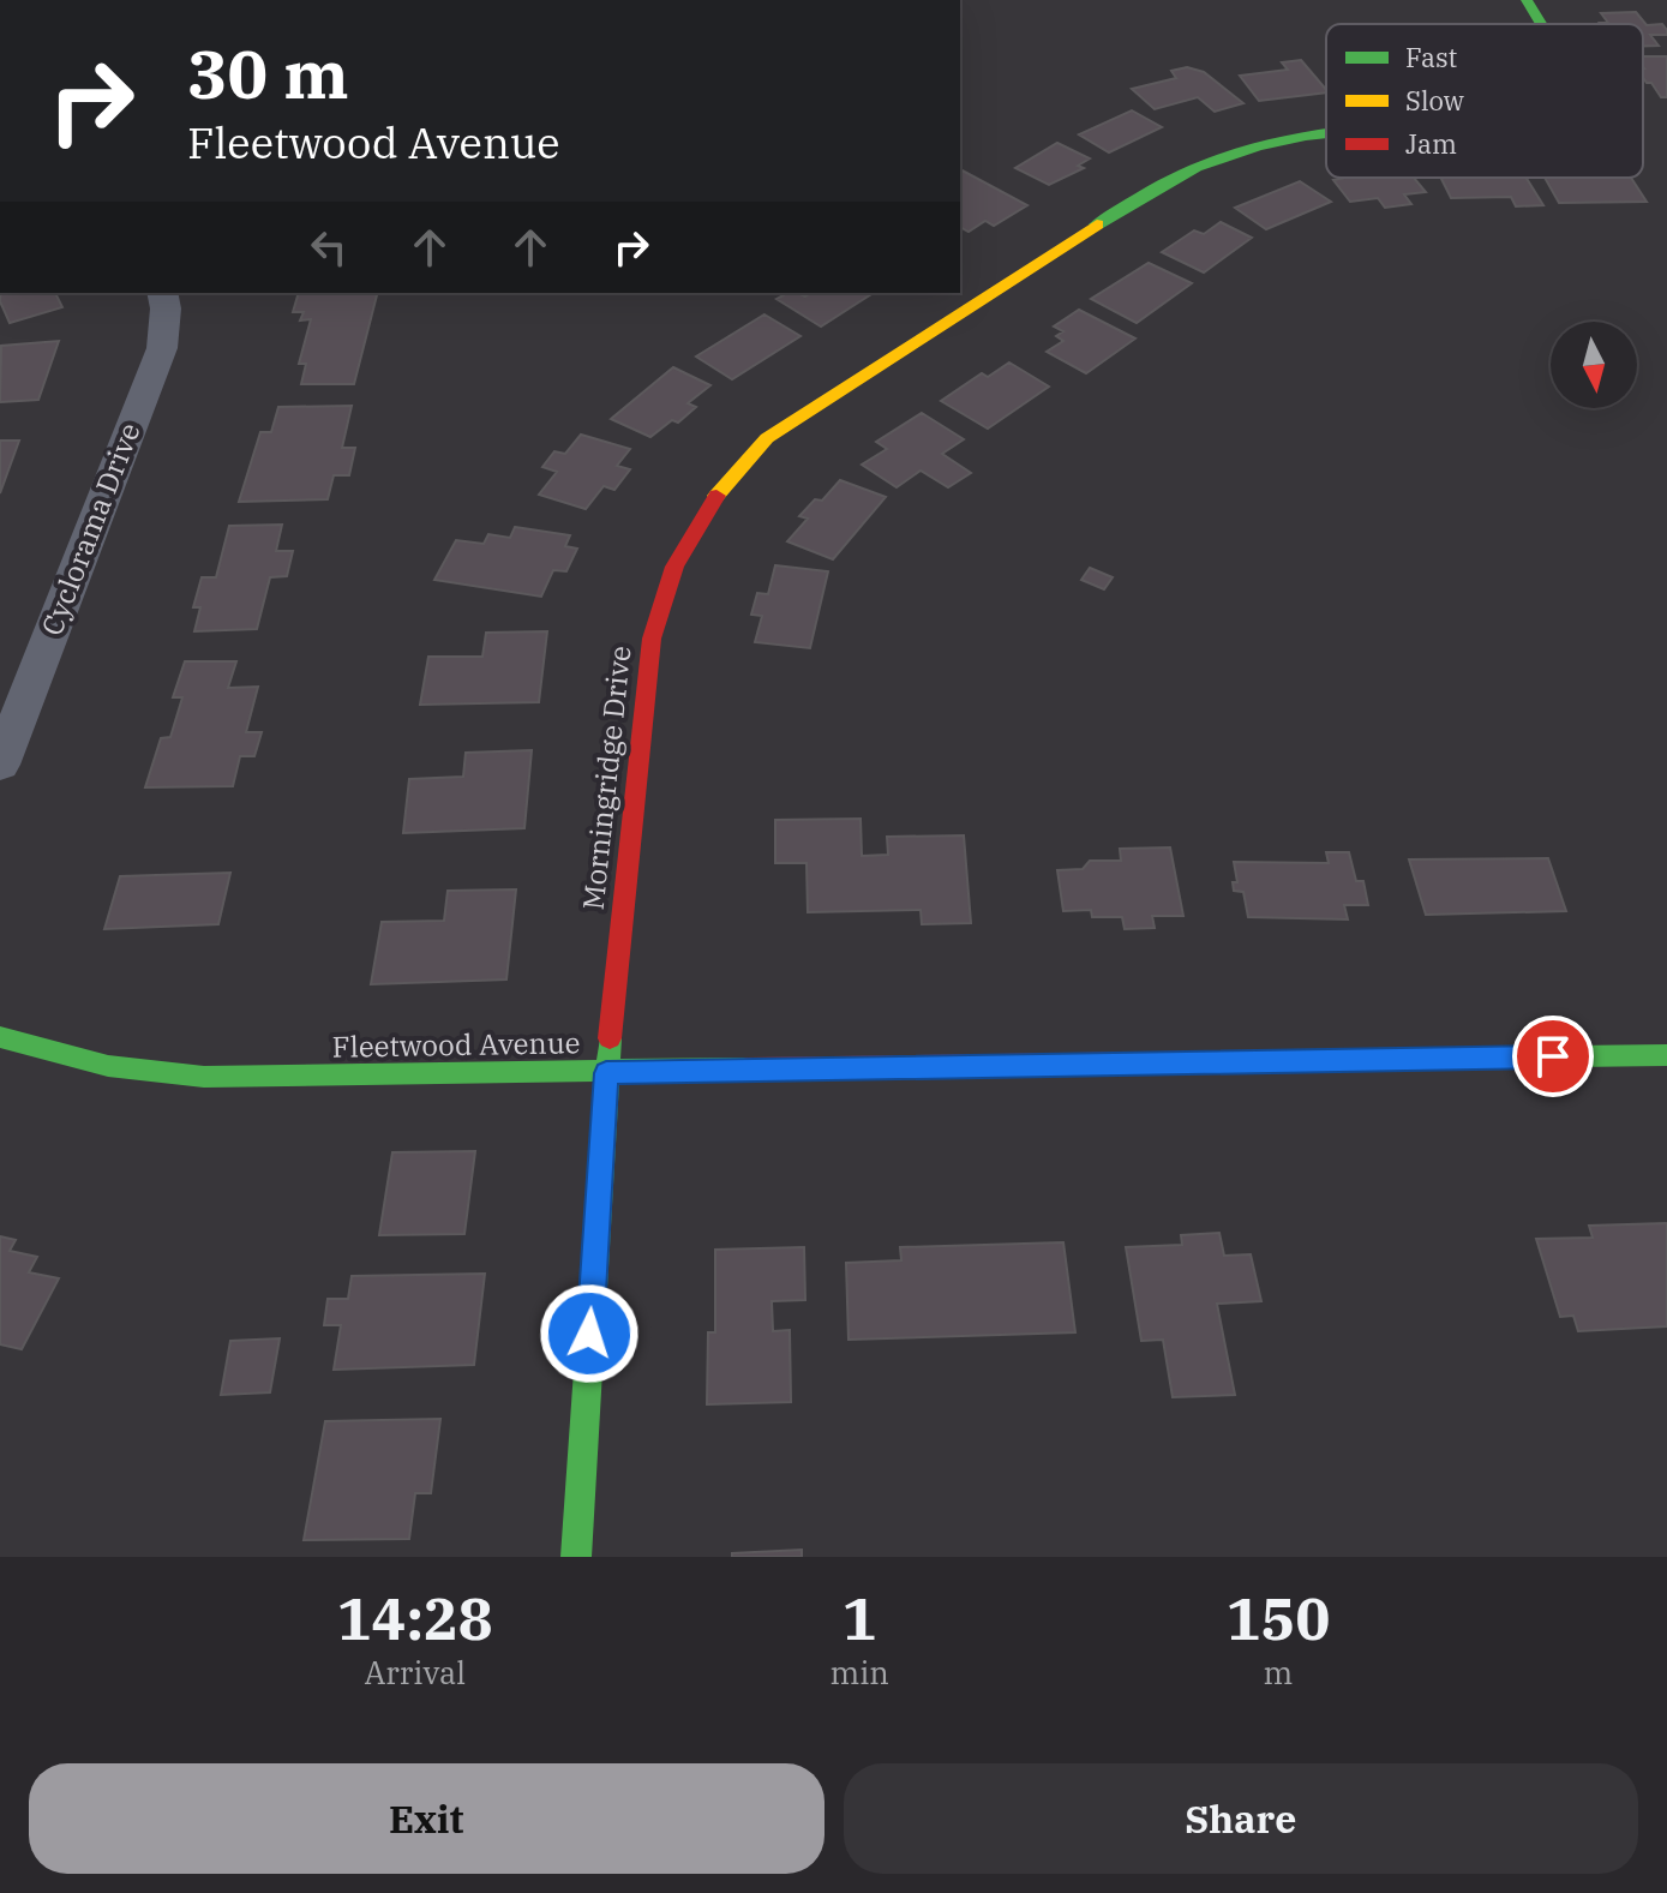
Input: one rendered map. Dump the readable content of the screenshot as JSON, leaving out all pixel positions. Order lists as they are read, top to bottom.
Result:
{
  "streets": {
    "street": ["Cyclorama Drive", "Morningridge Drive", "Fleetwood Avenue"]
  },
  "crossings": [
    ["Morningridge Drive", "Fleetwood Avenue"]
  ],
  "legend": ["Fast", "Slow", "Jam"],
  "north": "bottom",
  "page": {
    "turn": ["30 m", "Fleetwood Avenue"],
    "eta": [
      "14:28",
      "Arrival",
      "1",
      "min",
      "150",
      "m"
    ],
    "buttons": ["Exit", "Share"]
  }
}
